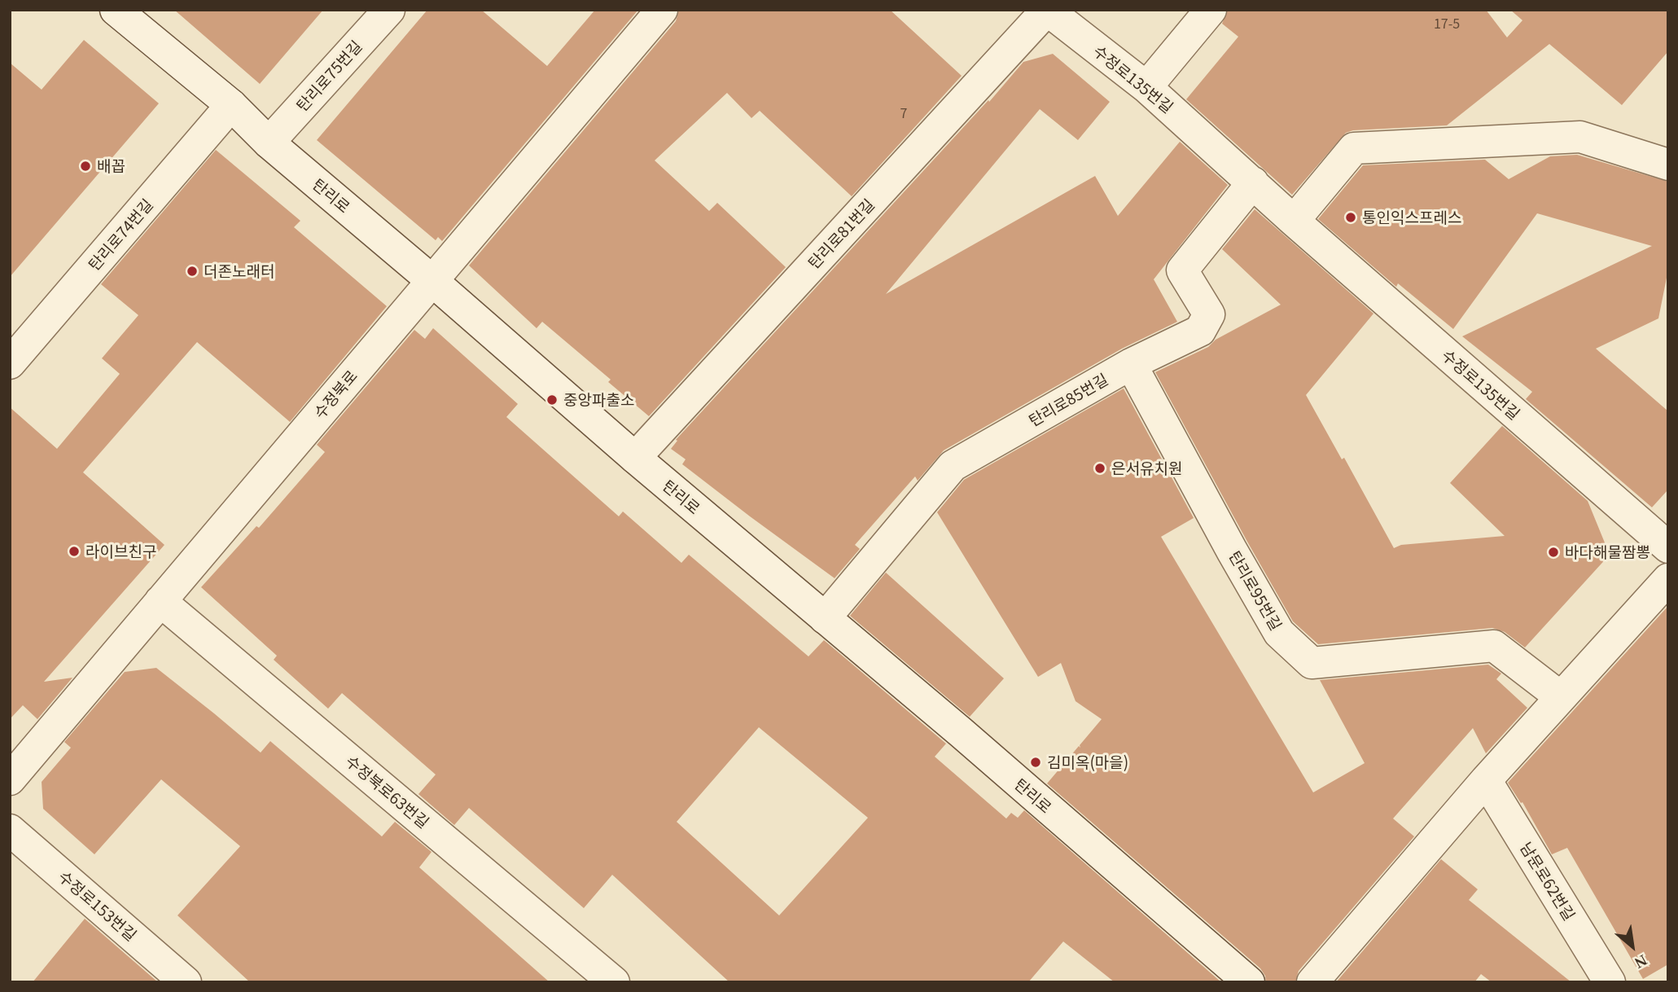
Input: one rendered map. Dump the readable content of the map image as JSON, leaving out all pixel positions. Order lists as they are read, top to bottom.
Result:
{
  "streets": {
    "street": [
      "탄리로75번길",
      "수정로135번길",
      "탄리로",
      "탄리로81번길",
      "탄리로74번길",
      "수정북로",
      "탄리로85번길",
      "탄리로95번길",
      "수정북로63번길",
      "남문로62번길",
      "수정로153번길"
    ]
  },
  "crossings": [
    ["탄리로75번길", "탄리로"],
    ["수정로135번길", "탄리로81번길"],
    ["수정로135번길", "탄리로85번길"],
    ["탄리로", "탄리로81번길"],
    ["탄리로", "탄리로74번길"],
    ["탄리로", "수정북로"],
    ["탄리로", "탄리로85번길"],
    ["수정북로", "수정북로63번길"],
    ["탄리로85번길", "탄리로95번길"]
  ],
  "places": [
    "배꼽",
    "통인익스프레스",
    "더존노래터",
    "중앙파출소",
    "은서유치원",
    "라이브친구",
    "바다해물짬뽕",
    "김미옥(마을)"
  ],
  "house_numbers": ["17-5", "7"],
  "north": "bottom right"
}
